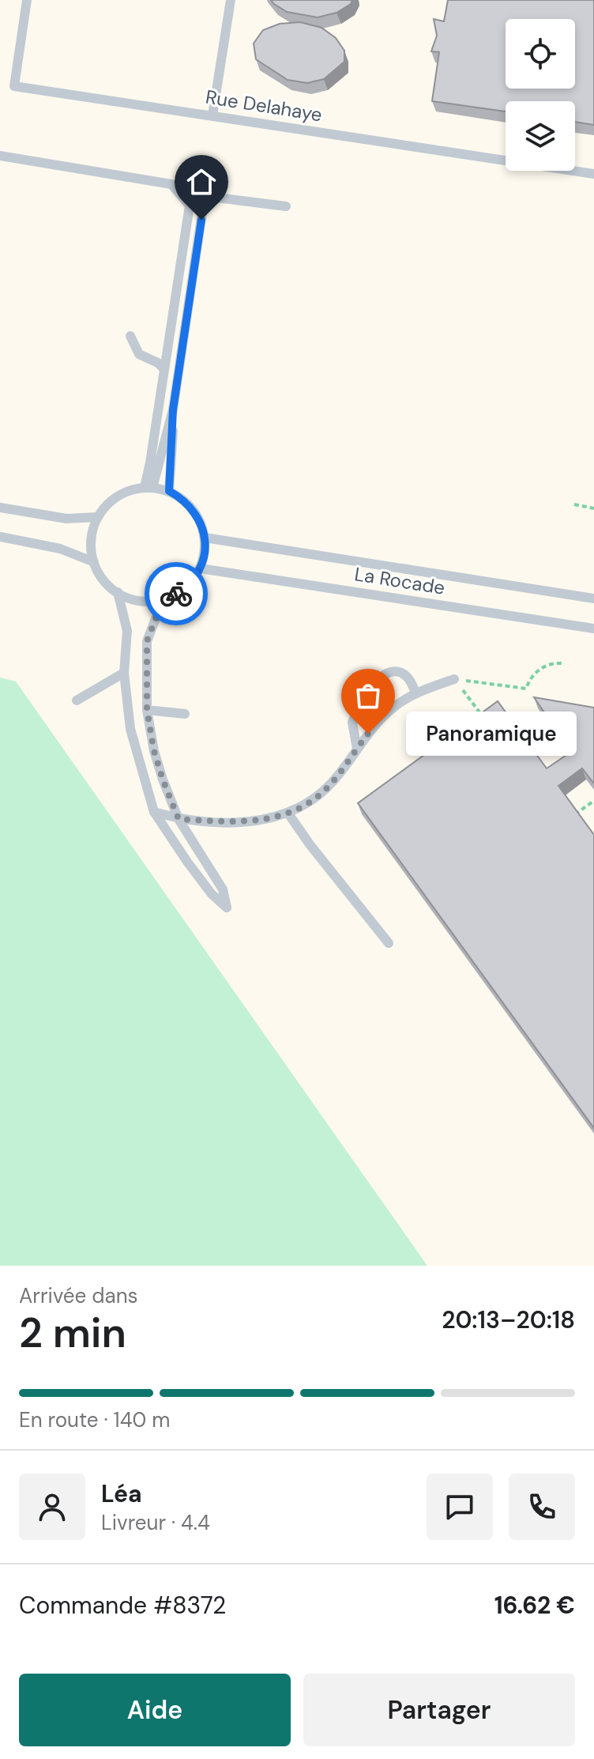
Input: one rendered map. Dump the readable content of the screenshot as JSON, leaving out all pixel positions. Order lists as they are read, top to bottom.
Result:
{
  "streets": {
    "lane": ["Rue Delahaye", "La Rocade"]
  },
  "places": ["Panoramique"],
  "page": {
    "bubble": "Panoramique",
    "heading": ["2 min", "Arrivée dans", "20:13–20:18"],
    "panel": [
      "Léa",
      "Livreur · 4.4",
      "Commande #8372",
      "16.62 €"
    ],
    "bar": "En route · 140 m",
    "buttons": ["Aide", "Partager"]
  }
}
